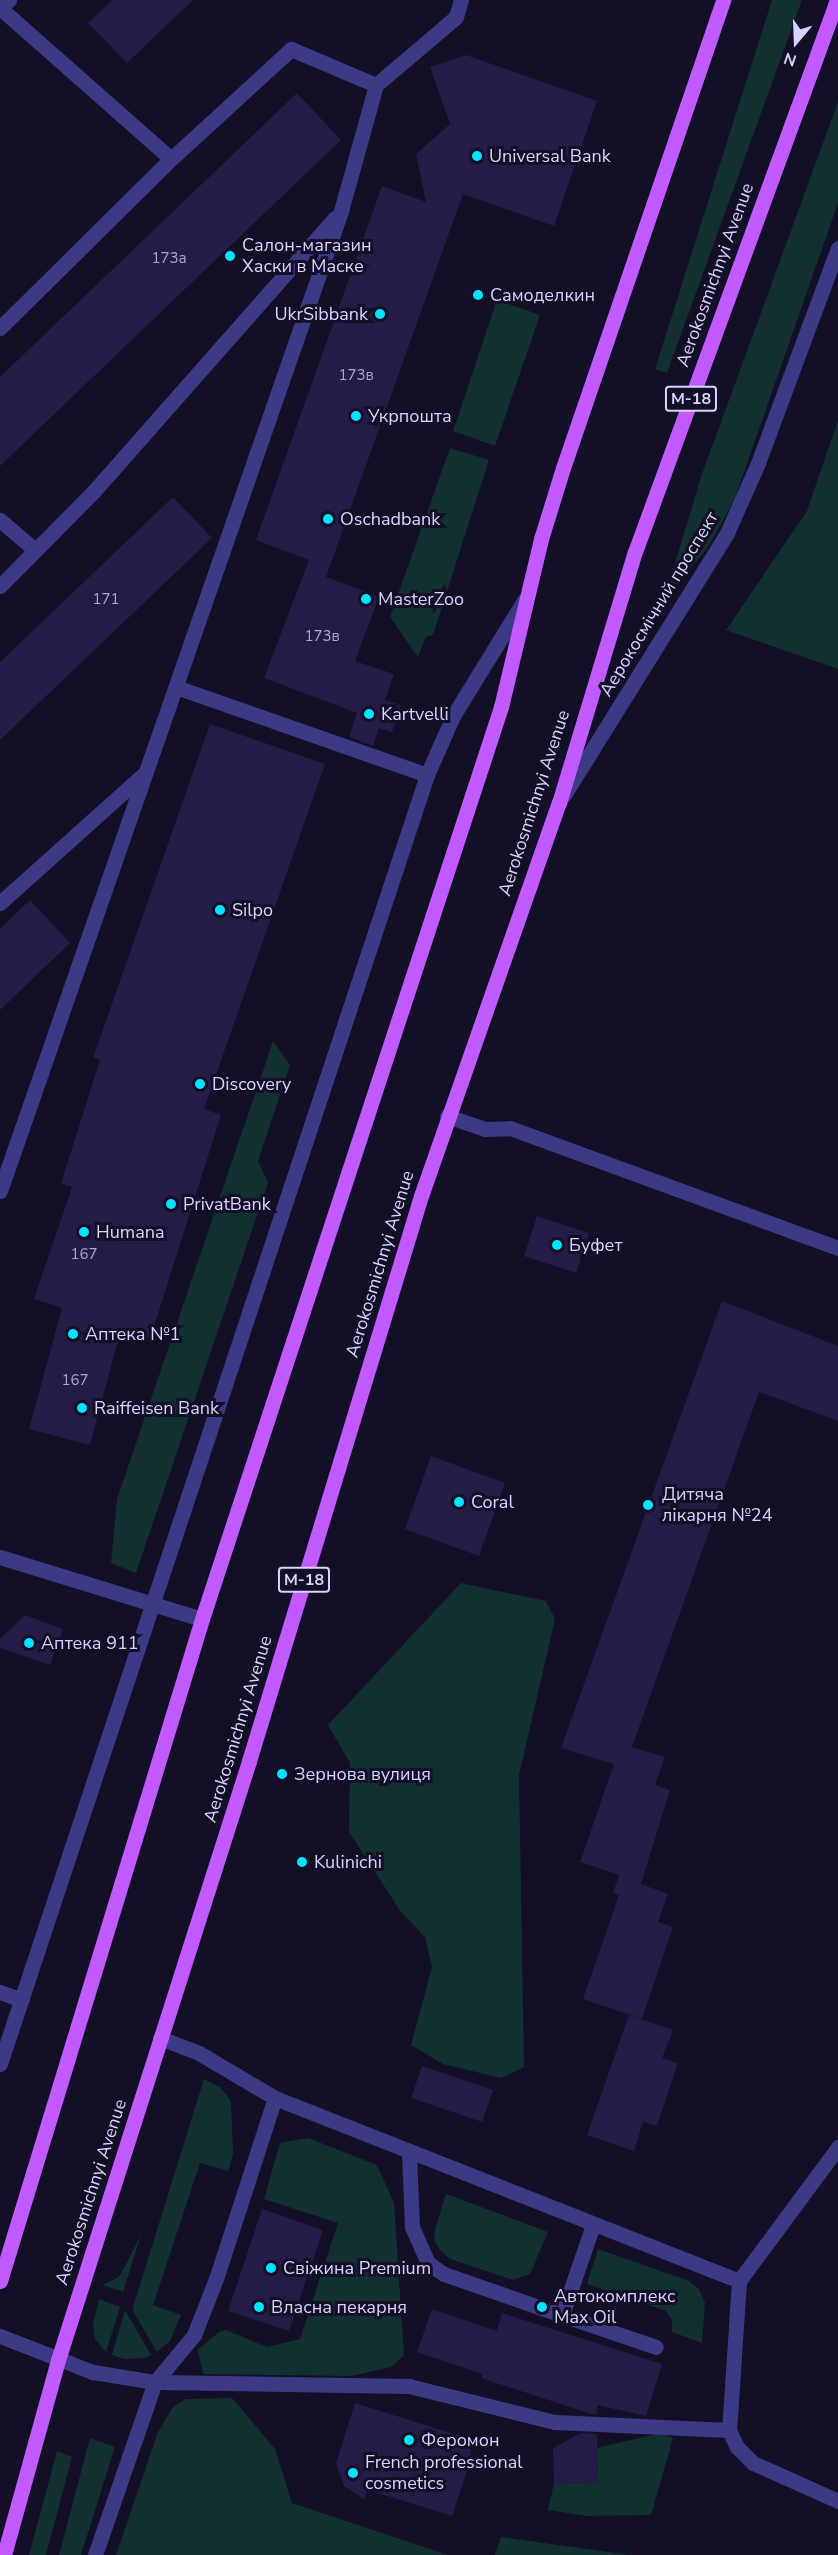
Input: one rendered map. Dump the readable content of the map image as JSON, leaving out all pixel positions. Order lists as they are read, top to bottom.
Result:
{
  "streets": {
    "main road": ["Aerokosmichnyi Avenue", "М-18"],
    "street": ["Аерокосмічний проспект"]
  },
  "crossings": [
    ["Aerokosmichnyi Avenue", "Аерокосмічний проспект"]
  ],
  "places": [
    "Universal Bank",
    "Салон-магазин Хаски в Маске",
    "Самоделкин",
    "UkrSibbank",
    "Укрпошта",
    "Oschadbank",
    "MasterZoo",
    "Kartvelli",
    "Silpo",
    "Discovery",
    "PrivatBank",
    "Humana",
    "Буфет",
    "Аптека №1",
    "Raiffeisen Bank",
    "Coral",
    "Дитяча лікарня №24",
    "Аптека 911",
    "Зернова вулиця",
    "Kulinichi",
    "Свіжина Premium",
    "Власна пекарня",
    "Автокомплекс Max Oil",
    "Феромон",
    "French professional cosmetics"
  ],
  "house_numbers": [
    "173а",
    "173в",
    "171",
    "173в",
    "167",
    "167"
  ],
  "north": "bottom"
}
